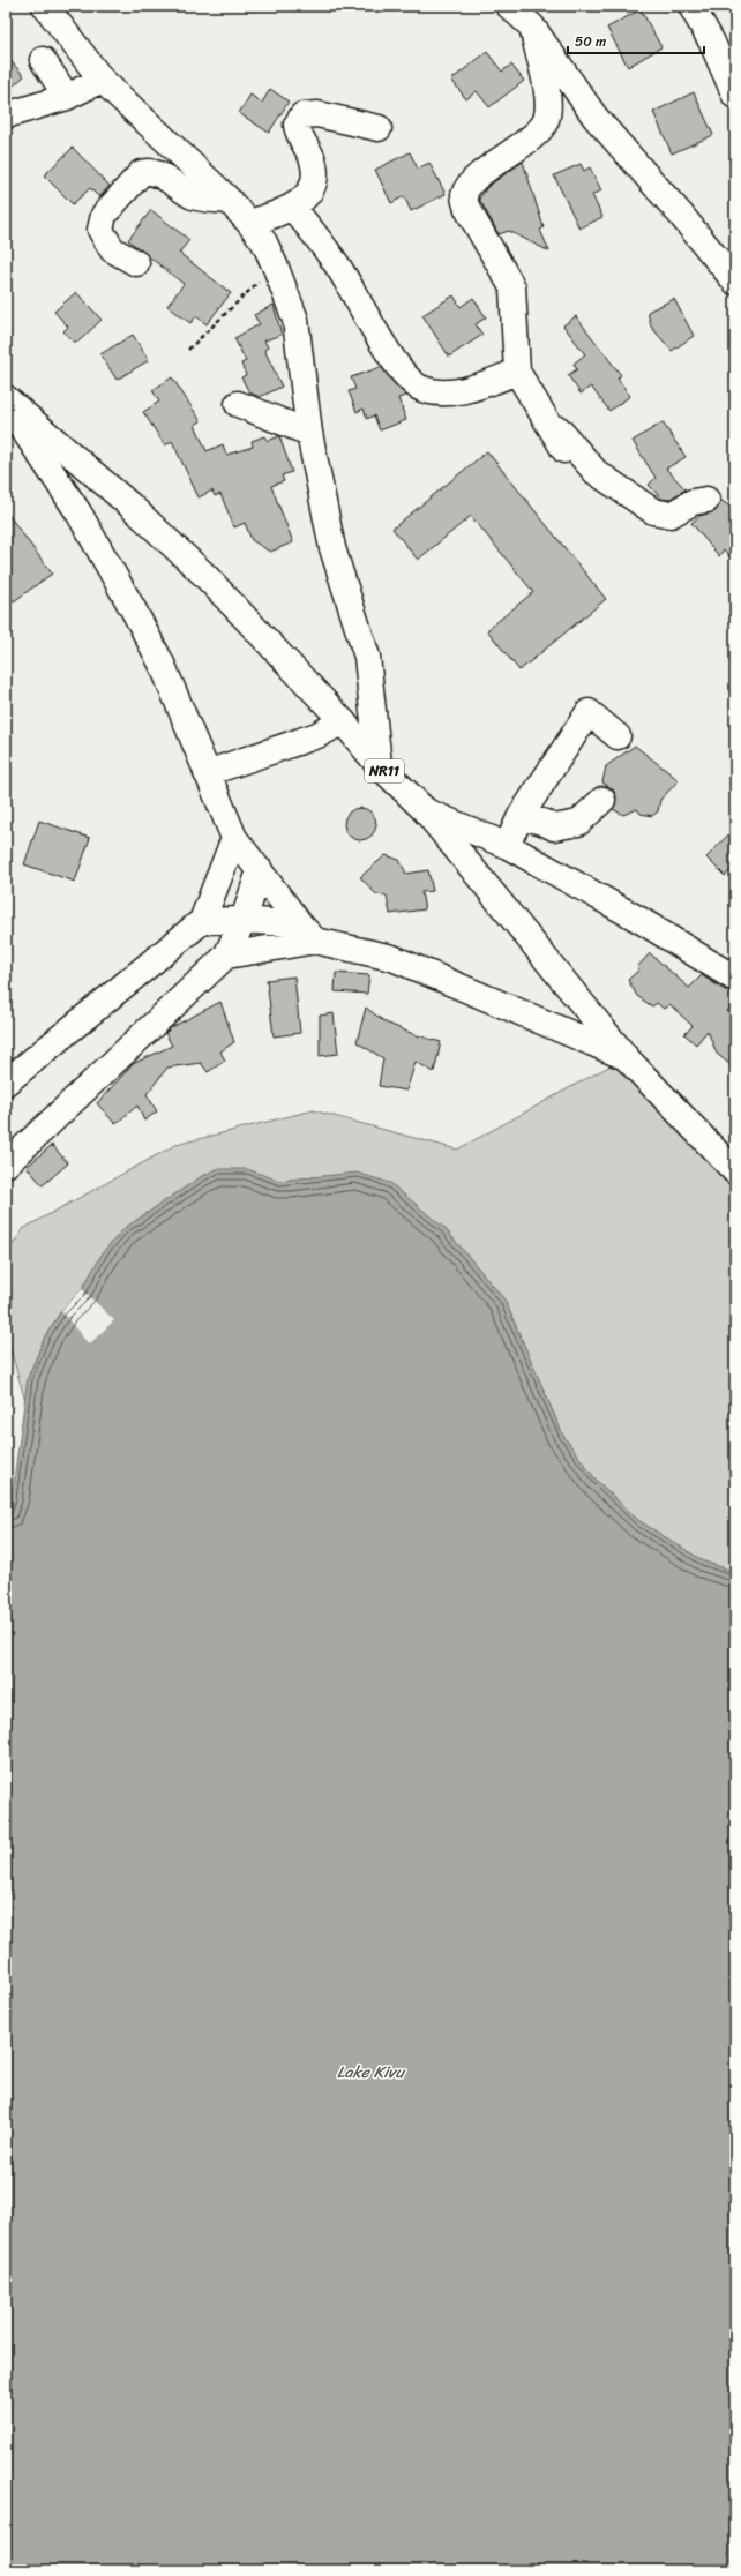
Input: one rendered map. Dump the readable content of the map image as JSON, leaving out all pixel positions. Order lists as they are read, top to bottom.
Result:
{
  "streets": {
    "main road": ["NR11"]
  },
  "water": ["Lake Kivu"],
  "scale_bar": "50 m"
}
